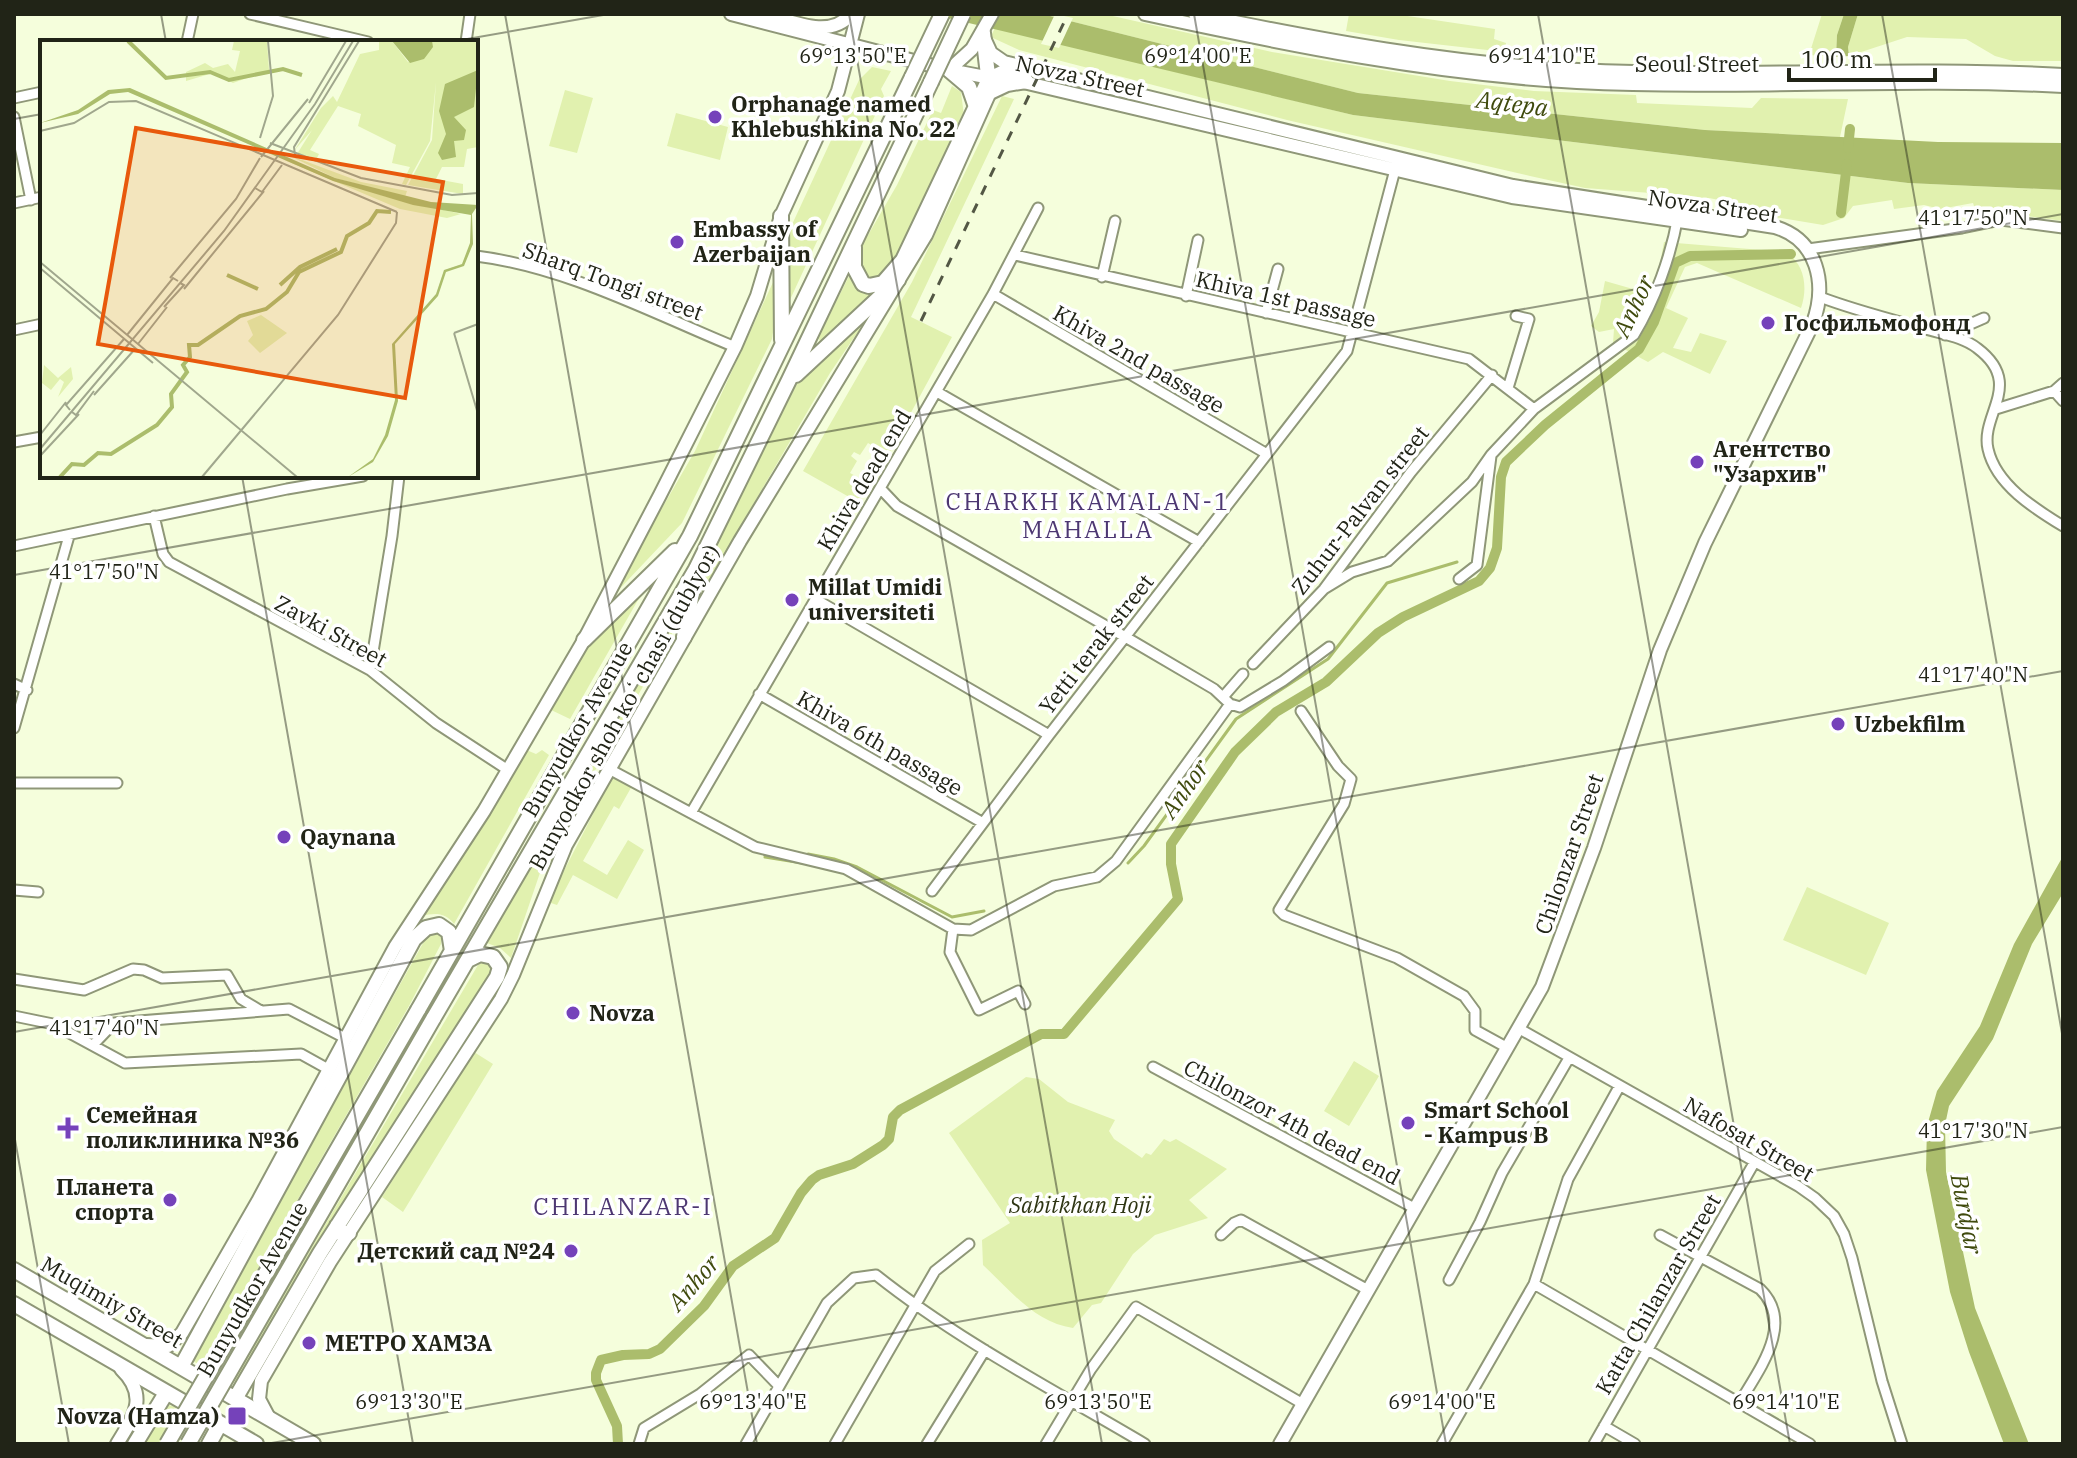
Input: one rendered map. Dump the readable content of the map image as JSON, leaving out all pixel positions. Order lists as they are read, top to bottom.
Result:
{
  "streets": {
    "main road": [
      "Seoul Street",
      "Novza Street",
      "Bunyodkor shoh koʻchasi (dublyor)",
      "Bunyudkor Avenue",
      "Chilonzar Street",
      "Muqimiy Street"
    ],
    "street": [
      "Sharq Tongi street",
      "Khiva 1st passage",
      "Khiva 2nd passage",
      "Khiva dead end",
      "Zuhur-Palvan street",
      "Zavki Street",
      "Yetti terak street",
      "Khiva 6th passage",
      "Chilonzor 4th dead end",
      "Nafosat Street",
      "Katta Chilanzar Street"
    ]
  },
  "crossings": [
    ["Novza Street", "Yetti terak street"],
    ["Novza Street", "Bunyodkor shoh koʻchasi (dublyor)"],
    ["Khiva 1st passage", "Khiva dead end"],
    ["Khiva 1st passage", "Zuhur-Palvan street"],
    ["Khiva 1st passage", "Yetti terak street"],
    ["Khiva 2nd passage", "Khiva dead end"],
    ["Khiva 2nd passage", "Yetti terak street"],
    ["Khiva dead end", "Khiva 6th passage"],
    ["Yetti terak street", "Khiva 6th passage"],
    ["Bunyodkor shoh koʻchasi (dublyor)", "Muqimiy Street"],
    ["Chilonzar Street", "Chilonzor 4th dead end"],
    ["Chilonzar Street", "Nafosat Street"],
    ["Nafosat Street", "Katta Chilanzar Street"]
  ],
  "districts": ["CHARKH KAMALAN-1 MAHALLA", "CHILANZAR-I"],
  "water": ["Aqtepa", "Anhor", "Burdjar"],
  "parks": ["Sabitkhan Hoji"],
  "places": {
    "other": [
      "Orphanage named Khlebushkina No. 22",
      "Embassy of Azerbaijan",
      "Госфильмофонд",
      "Агентство \"Узархив\"",
      "Millat Umidi universiteti",
      "Uzbekfilm",
      "Qaynana",
      "Novza",
      "Smart School - Kampus B",
      "Планета спорта",
      "Детский сад №24",
      "МЕТРО ХАМЗА"
    ],
    "health": ["Семейная поликлиника №36"],
    "transit": ["Novza (Hamza)"]
  },
  "scale_bar": "100 m",
  "coordinates": [
    "69°13'50\"E",
    "69°14'00\"E",
    "69°14'10\"E",
    "41°17'50\"N",
    "41°17'40\"N",
    "41°17'30\"N",
    "69°13'30\"E",
    "69°13'40\"E"
  ]
}
